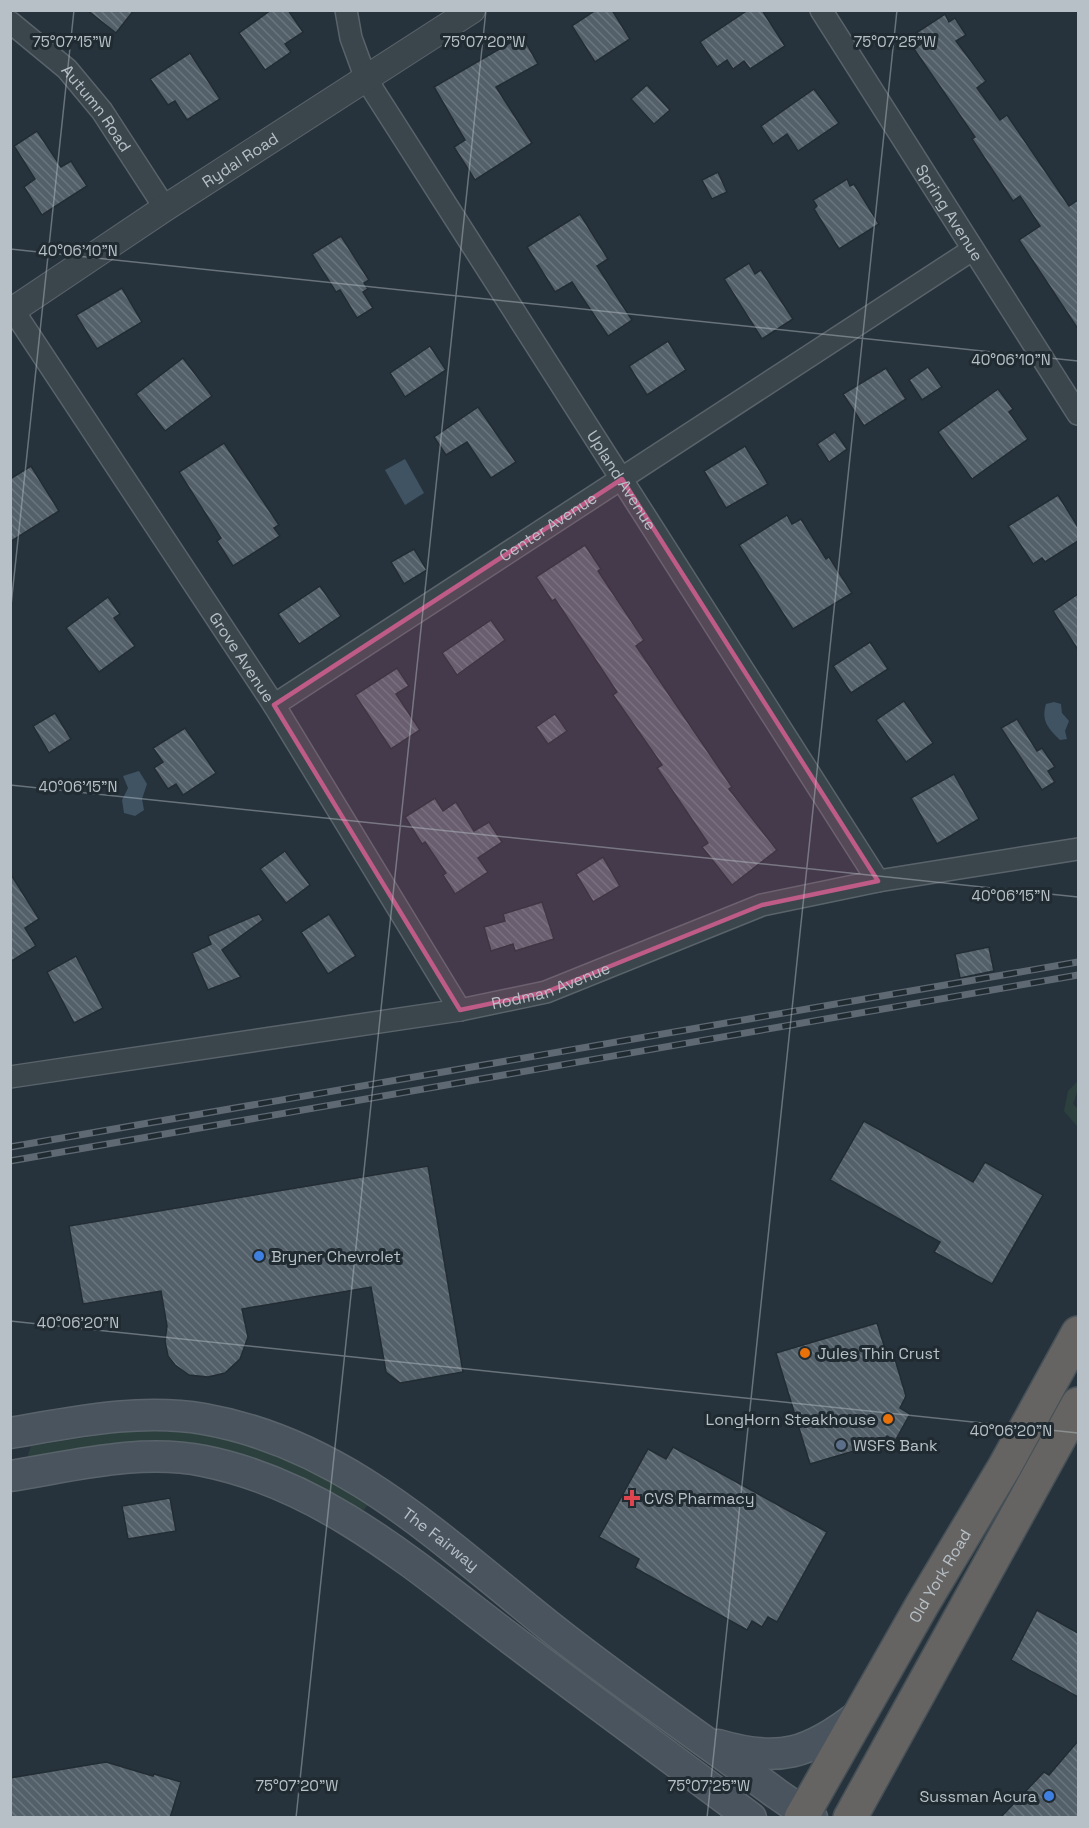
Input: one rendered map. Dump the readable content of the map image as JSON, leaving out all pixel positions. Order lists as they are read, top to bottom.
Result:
{
  "streets": {
    "highway": ["Old York Road"],
    "main road": ["The Fairway"],
    "street": [
      "Autumn Road",
      "Rydal Road",
      "Spring Avenue",
      "Upland Avenue",
      "Center Avenue",
      "Grove Avenue",
      "Rodman Avenue"
    ]
  },
  "crossings": [
    ["Autumn Road", "Rydal Road"],
    ["Rydal Road", "Upland Avenue"],
    ["Rydal Road", "Grove Avenue"],
    ["Spring Avenue", "Center Avenue"],
    ["Upland Avenue", "Center Avenue"],
    ["Upland Avenue", "Rodman Avenue"],
    ["Center Avenue", "Grove Avenue"],
    ["Grove Avenue", "Rodman Avenue"],
    ["The Fairway", "Old York Road"]
  ],
  "places": {
    "other": [
      "Bryner Chevrolet",
      "Jules Thin Crust",
      "LongHorn Steakhouse",
      "WSFS Bank",
      "Sussman Acura"
    ],
    "health": ["CVS Pharmacy"]
  },
  "coordinates": [
    "75°07'15\"W",
    "75°07'20\"W",
    "75°07'25\"W",
    "40°06'10\"N",
    "40°06'15\"N",
    "40°06'20\"N"
  ]
}
